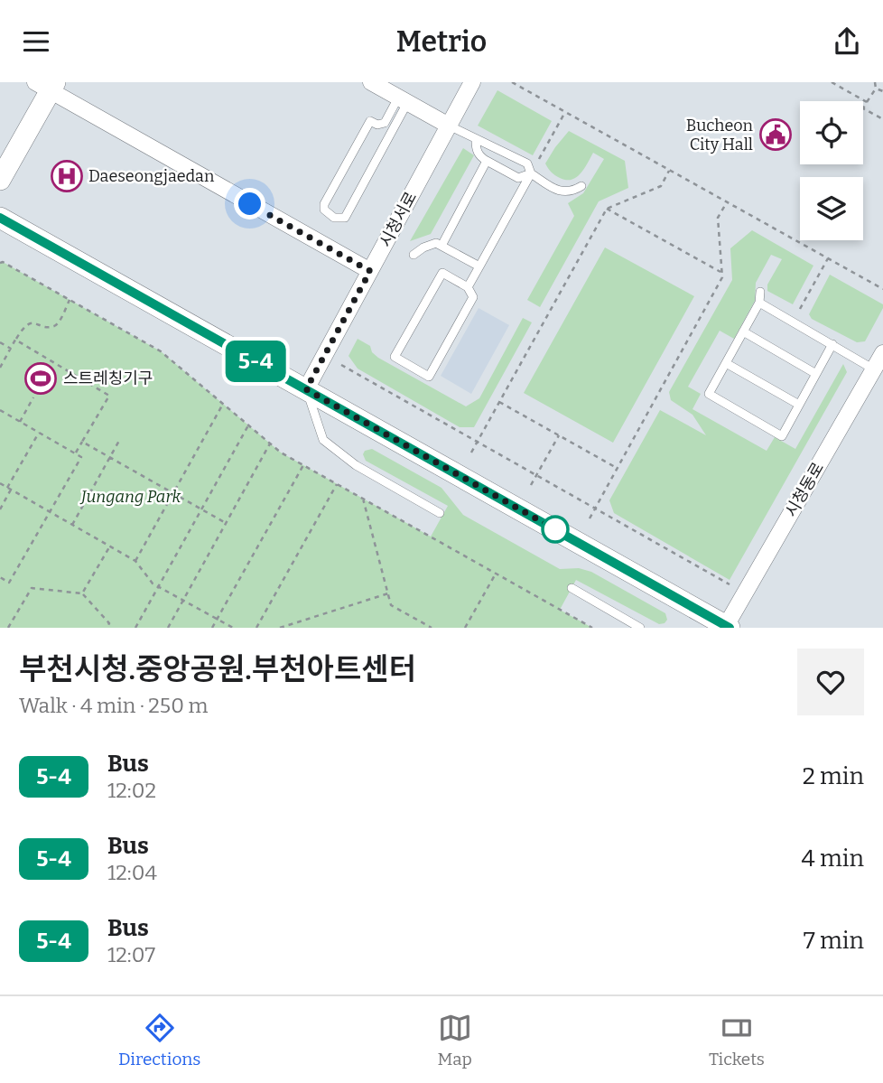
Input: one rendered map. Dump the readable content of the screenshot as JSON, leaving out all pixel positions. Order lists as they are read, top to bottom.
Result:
{
  "streets": {
    "street": ["시청서로", "시청동로"]
  },
  "parks": ["Jungang Park"],
  "places": {
    "public building": ["Bucheon City Hall"],
    "hospital": ["Daeseongjaedan"],
    "sports": ["스트레칭기구"]
  },
  "lines": ["bus line 5-4"],
  "page": {
    "header": "Metrio",
    "on_map": "5-4",
    "heading": ["부천시청.중앙공원.부천아트센터", "Walk · 4 min · 250 m"],
    "list": [
      {
        "mark": "5-4",
        "name": "Bus",
        "note": "12:02",
        "value": "2 min"
      },
      {
        "mark": "5-4",
        "name": "Bus",
        "note": "12:04",
        "value": "4 min"
      },
      {
        "mark": "5-4",
        "name": "Bus",
        "note": "12:07",
        "value": "7 min"
      }
    ],
    "tabs": ["Directions", "Map", "Tickets"]
  }
}
